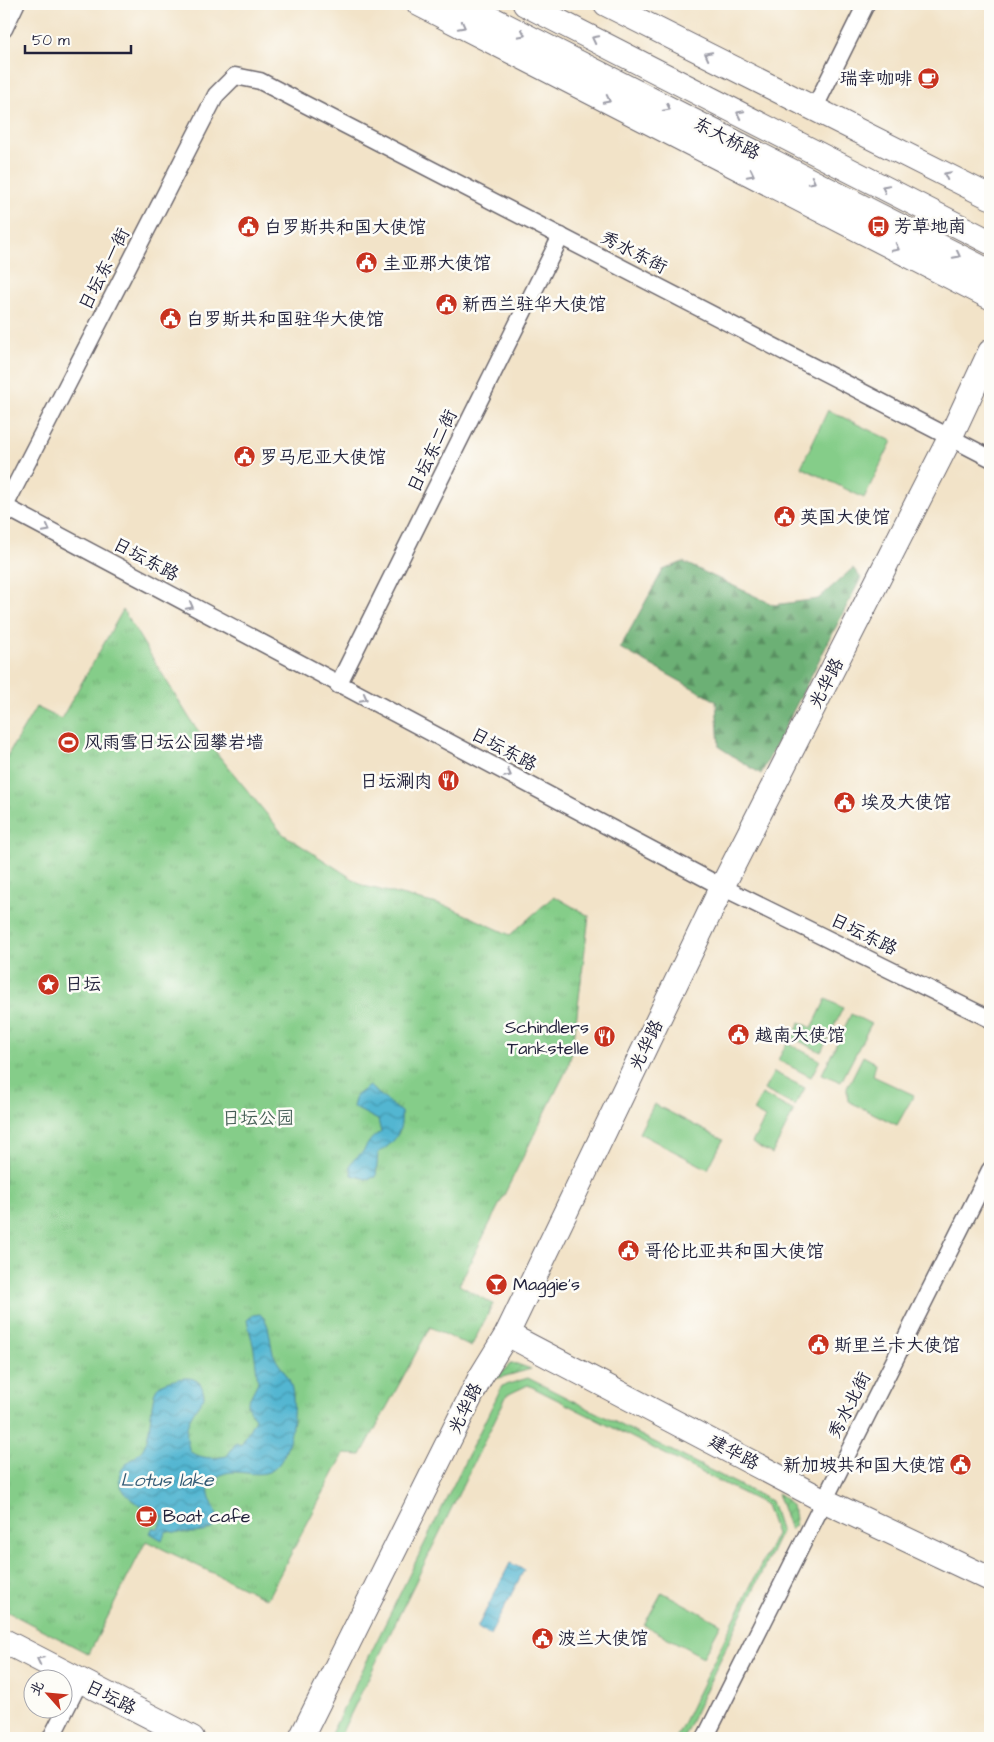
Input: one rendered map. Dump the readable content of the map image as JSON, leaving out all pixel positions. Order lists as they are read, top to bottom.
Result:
{
  "streets": {
    "main road": [
      "东大桥路",
      "光华路",
      "建华路",
      "日坛路"
    ],
    "street": [
      "秀水东街",
      "日坛东一街",
      "日坛东二街",
      "日坛东路",
      "秀水北街"
    ]
  },
  "crossings": [
    ["秀水东街", "日坛东一街"],
    ["秀水东街", "日坛东二街"],
    ["秀水东街", "光华路"],
    ["日坛东一街", "日坛东路"],
    ["日坛东二街", "日坛东路"],
    ["日坛东路", "光华路"],
    ["光华路", "建华路"],
    ["秀水北街", "建华路"]
  ],
  "one_way": ["日坛东路", "日坛路"],
  "water": ["Lotus lake"],
  "parks": ["日坛公园"],
  "places": {
    "cafe": ["瑞幸咖啡", "Boat cafe"],
    "bus stop": ["芳草地南"],
    "public building": [
      "白罗斯共和国大使馆",
      "圭亚那大使馆",
      "新西兰驻华大使馆",
      "白罗斯共和国驻华大使馆",
      "罗马尼亚大使馆",
      "英国大使馆",
      "埃及大使馆",
      "越南大使馆",
      "哥伦比亚共和国大使馆",
      "斯里兰卡大使馆",
      "新加坡共和国大使馆",
      "波兰大使馆"
    ],
    "sports": ["风雨雪日坛公园攀岩墙"],
    "restaurant": ["日坛涮肉", "Schindlers Tankstelle"],
    "place": ["日坛"],
    "bar": ["Maggie's"]
  },
  "scale_bar": "50 m",
  "north": "top left"
}
